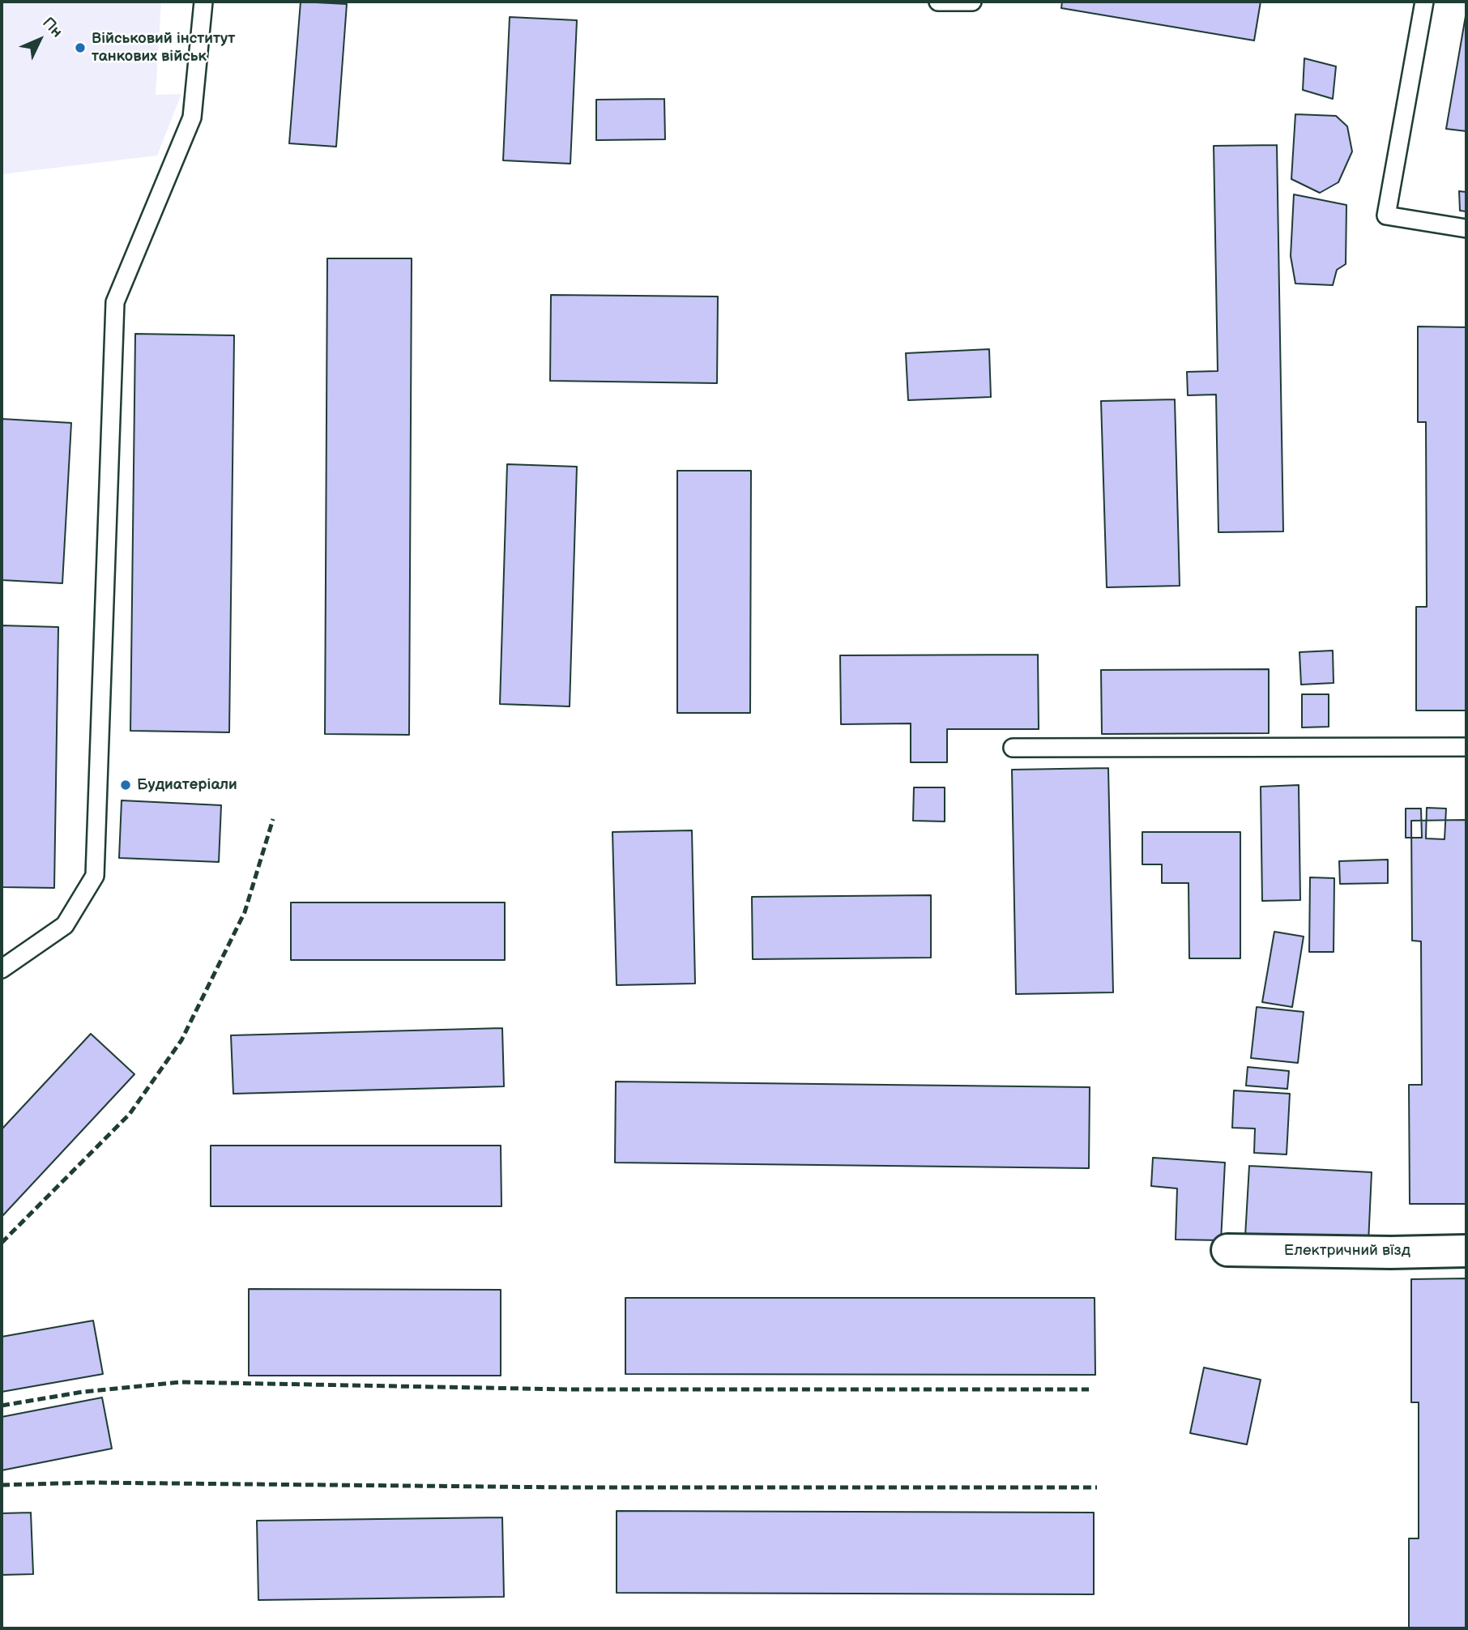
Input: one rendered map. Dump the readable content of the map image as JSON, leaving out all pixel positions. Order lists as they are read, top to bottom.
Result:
{
  "streets": {
    "street": ["Електричний вїзд"]
  },
  "places": ["Військовий інститут танкових військ", "Будиатеріали"],
  "north": "top right"
}
